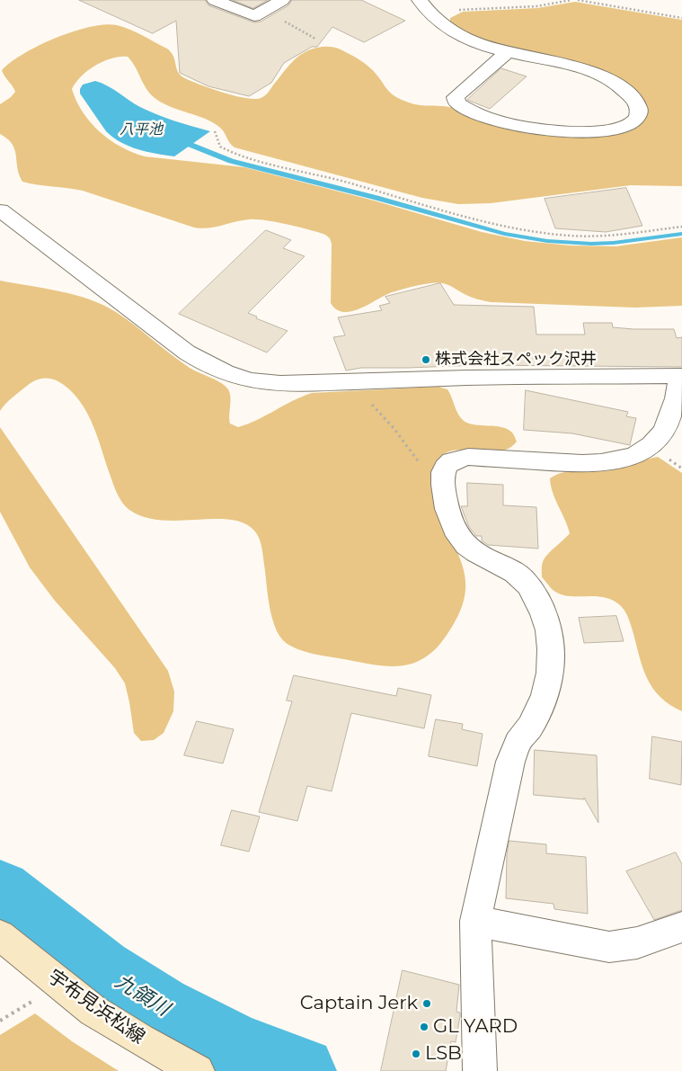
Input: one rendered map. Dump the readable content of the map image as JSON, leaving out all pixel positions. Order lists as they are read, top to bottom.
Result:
{
  "streets": {
    "main road": ["宇布見浜松線"]
  },
  "water": ["八平池", "九領川"],
  "places": [
    "株式会社スペック沢井",
    "Captain Jerk",
    "GL YARD",
    "LSB"
  ]
}
